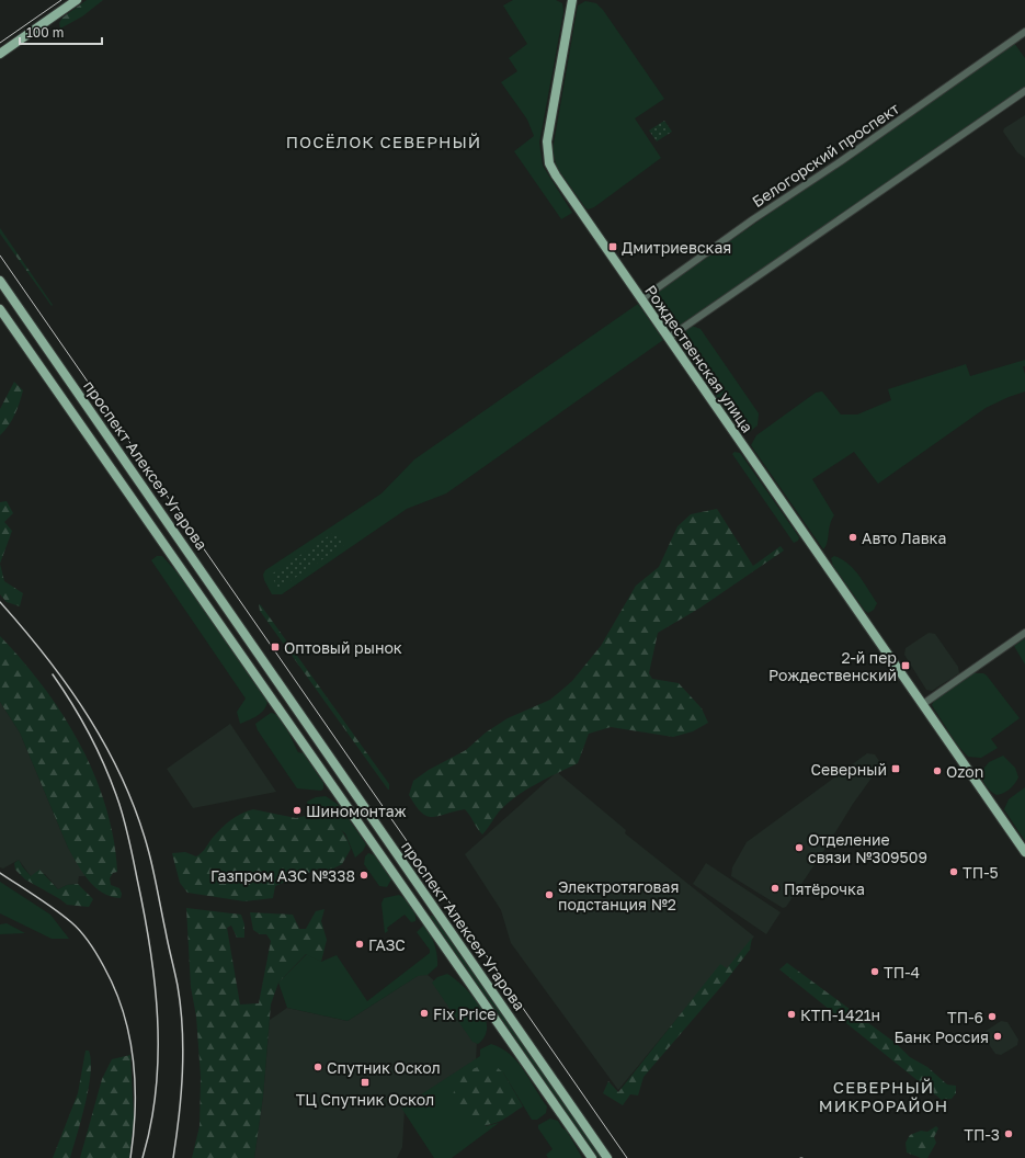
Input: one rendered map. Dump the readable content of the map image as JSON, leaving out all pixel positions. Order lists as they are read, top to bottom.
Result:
{
  "streets": {
    "main road": ["Рождественская улица", "проспект Алексея Угарова"],
    "street": ["Белогорский проспект"]
  },
  "crossings": [
    ["Белогорский проспект", "Рождественская улица"]
  ],
  "districts": ["ПОСЁЛОК СЕВЕРНЫЙ", "СЕВЕРНЫЙ МИКРОРАЙОН"],
  "places": {
    "transit": [
      "Дмитриевская",
      "Оптовый рынок",
      "2-й пер Рождественский",
      "Северный",
      "ТЦ Спутник Оскол"
    ],
    "other": [
      "Авто Лавка",
      "Ozon",
      "Шиномонтаж",
      "Отделение связи №309509",
      "ТП-5",
      "Газпром АЗС №338",
      "Пятёрочка",
      "Электротяговая подстанция №2",
      "ГАЗС",
      "ТП-4",
      "Fix Price",
      "КТП-1421н",
      "ТП-6",
      "Банк Россия",
      "Спутник Оскол",
      "ТП-3"
    ]
  },
  "scale_bar": "100 m"
}
